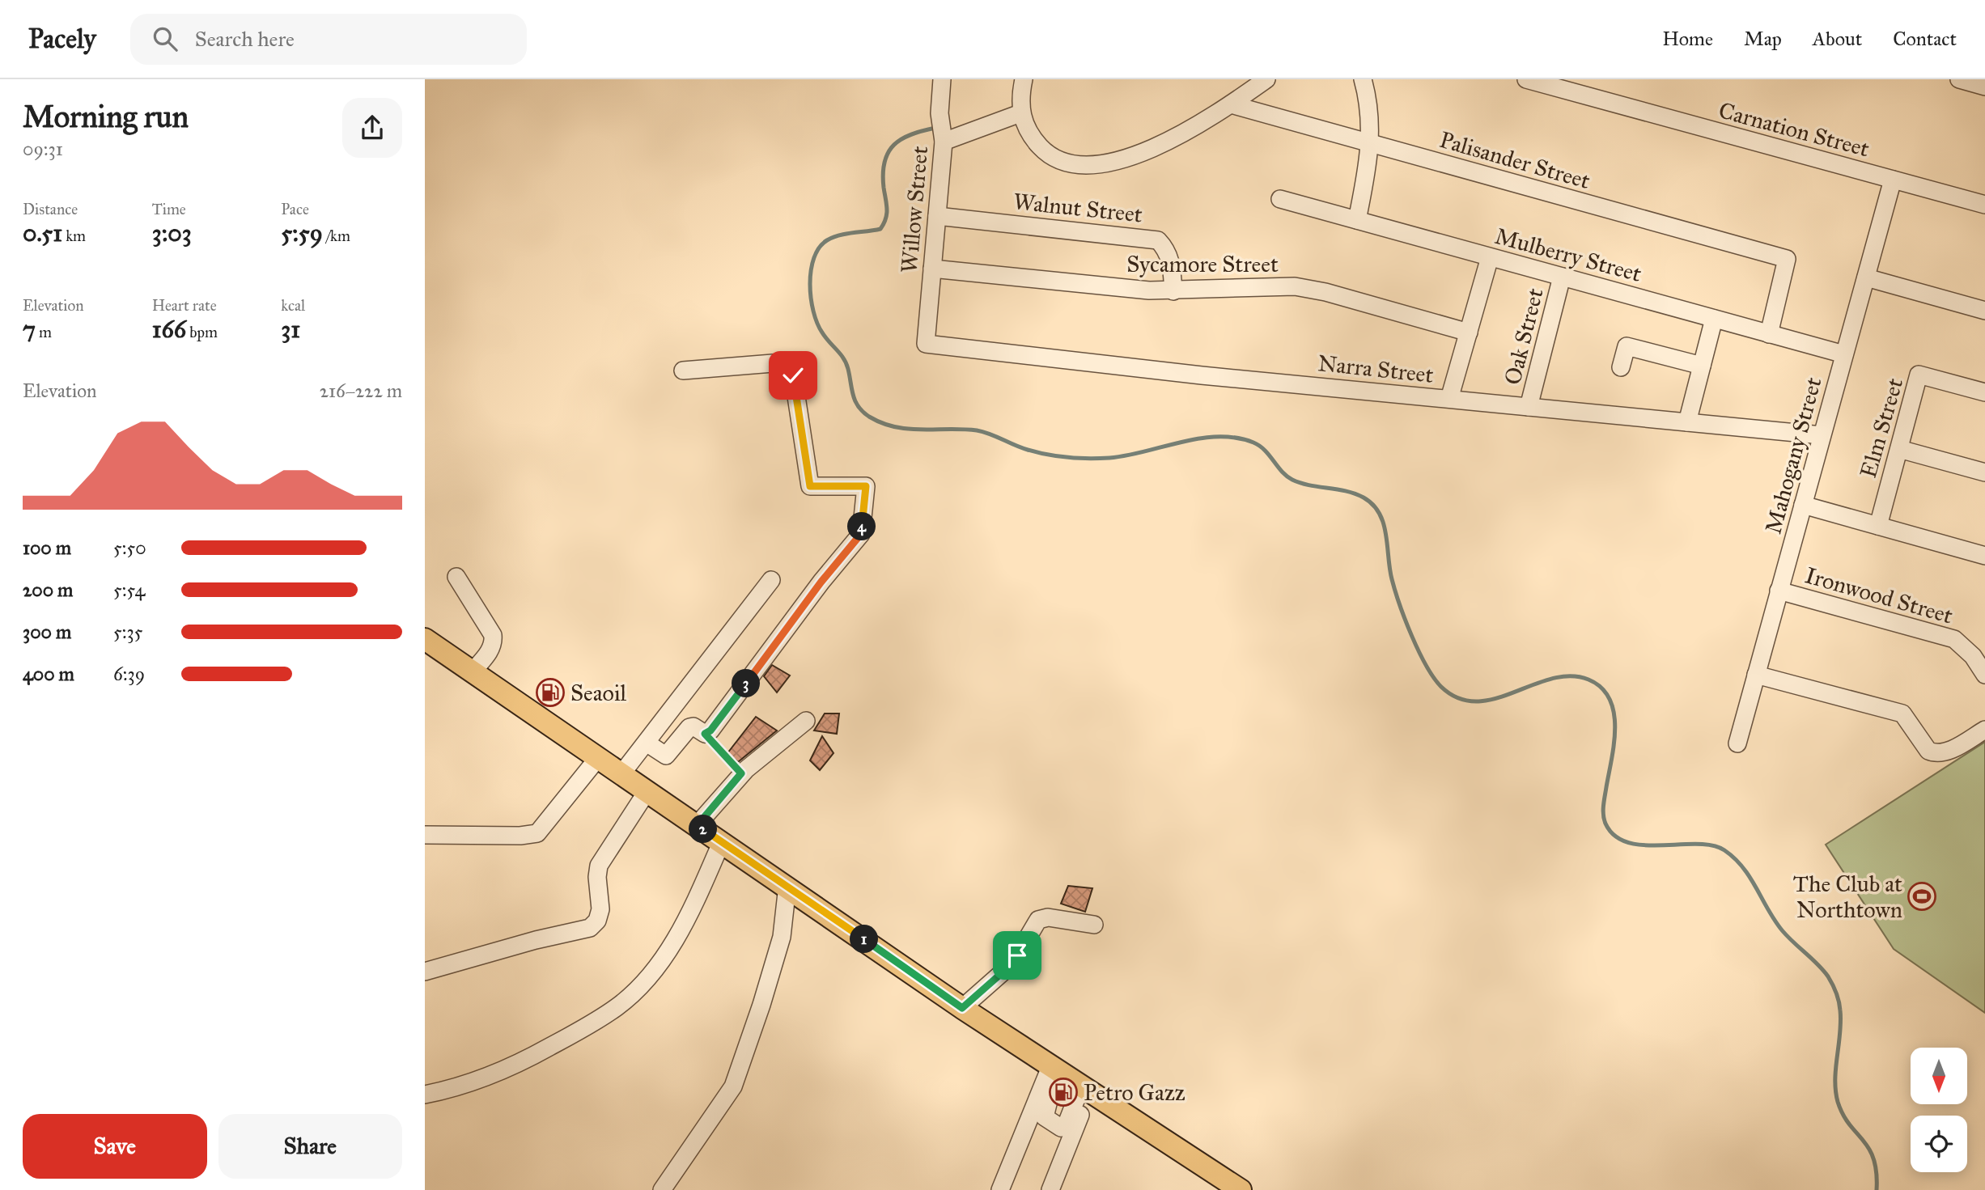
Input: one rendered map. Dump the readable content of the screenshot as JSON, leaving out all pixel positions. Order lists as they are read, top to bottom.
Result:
{
  "streets": {
    "street": [
      "Carnation Street",
      "Palisander Street",
      "Walnut Street",
      "Willow Street",
      "Mulberry Street",
      "Sycamore Street",
      "Oak Street",
      "Narra Street",
      "Elm Street",
      "Mahogany Street",
      "Ironwood Street"
    ]
  },
  "crossings": [
    ["Carnation Street", "Mahogany Street"],
    ["Palisander Street", "Mulberry Street"],
    ["Walnut Street", "Willow Street"],
    ["Walnut Street", "Sycamore Street"],
    ["Willow Street", "Sycamore Street"],
    ["Willow Street", "Narra Street"],
    ["Mulberry Street", "Oak Street"],
    ["Mulberry Street", "Mahogany Street"],
    ["Oak Street", "Narra Street"],
    ["Narra Street", "Mahogany Street"],
    ["Mahogany Street", "Ironwood Street"]
  ],
  "places": {
    "fuel station": ["Seaoil", "Petro Gazz"],
    "sports": ["The Club at Northtown"]
  },
  "north": "bottom",
  "page": {
    "header": "Pacely",
    "search": "Search here",
    "nav": [
      "Home",
      "Map",
      "About",
      "Contact"
    ],
    "heading": ["Morning run", "09:31"],
    "stats": [
      ["Distance", "0.51 km"],
      ["Time", "3:03"],
      ["Pace", "5:59 /km"],
      ["Elevation", "7 m"],
      ["Heart rate", "166 bpm"],
      ["kcal", "31"]
    ],
    "chart": ["Elevation", "216–222 m"],
    "pins": [
      "4",
      "3",
      "2",
      "1"
    ],
    "list": [
      {
        "name": "100 m",
        "note": "5:50"
      },
      {
        "name": "200 m",
        "note": "5:54"
      },
      {
        "name": "300 m",
        "note": "5:35"
      },
      {
        "name": "400 m",
        "note": "6:39"
      }
    ],
    "buttons": ["Save", "Share"]
  }
}
